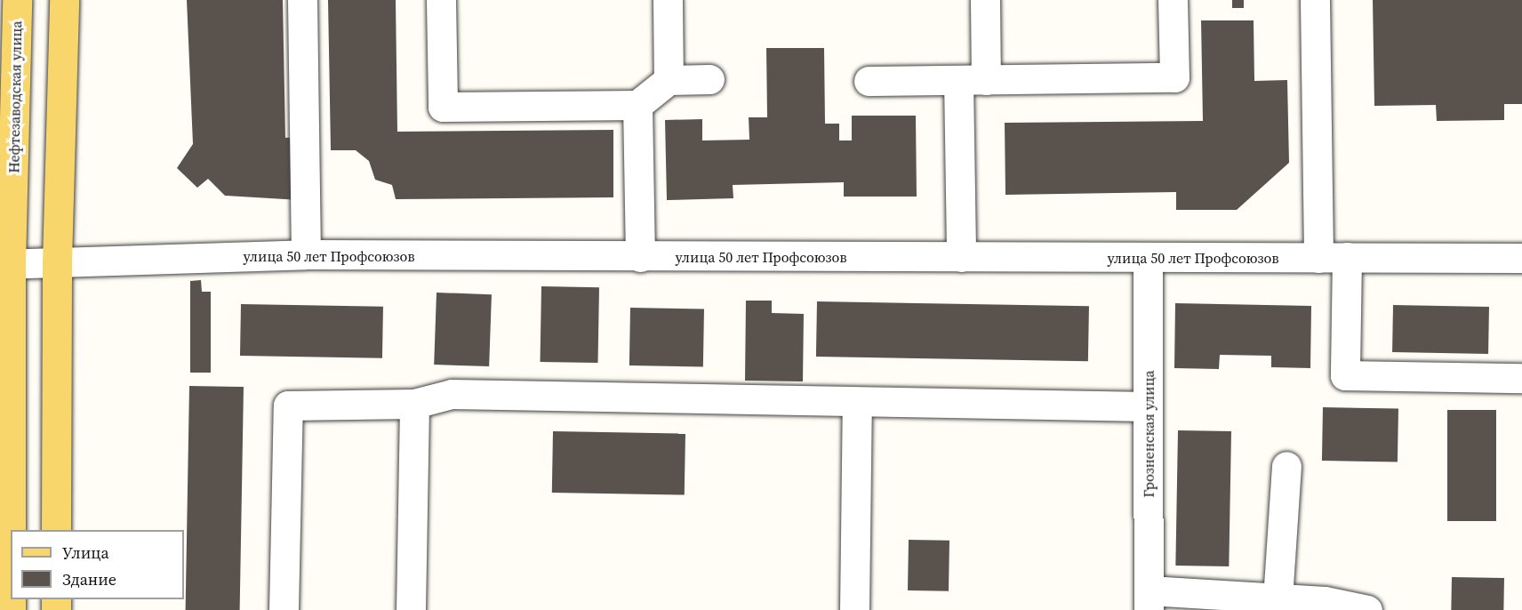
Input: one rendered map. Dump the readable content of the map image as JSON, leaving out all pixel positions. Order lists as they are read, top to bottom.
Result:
{
  "streets": {
    "main road": ["Нефтезаводская улица"],
    "street": ["улица 50 лет Профсоюзов", "Грозненская улица"]
  },
  "crossings": [
    ["Нефтезаводская улица", "улица 50 лет Профсоюзов"],
    ["улица 50 лет Профсоюзов", "Грозненская улица"]
  ],
  "legend": ["Улица", "Здание"]
}
